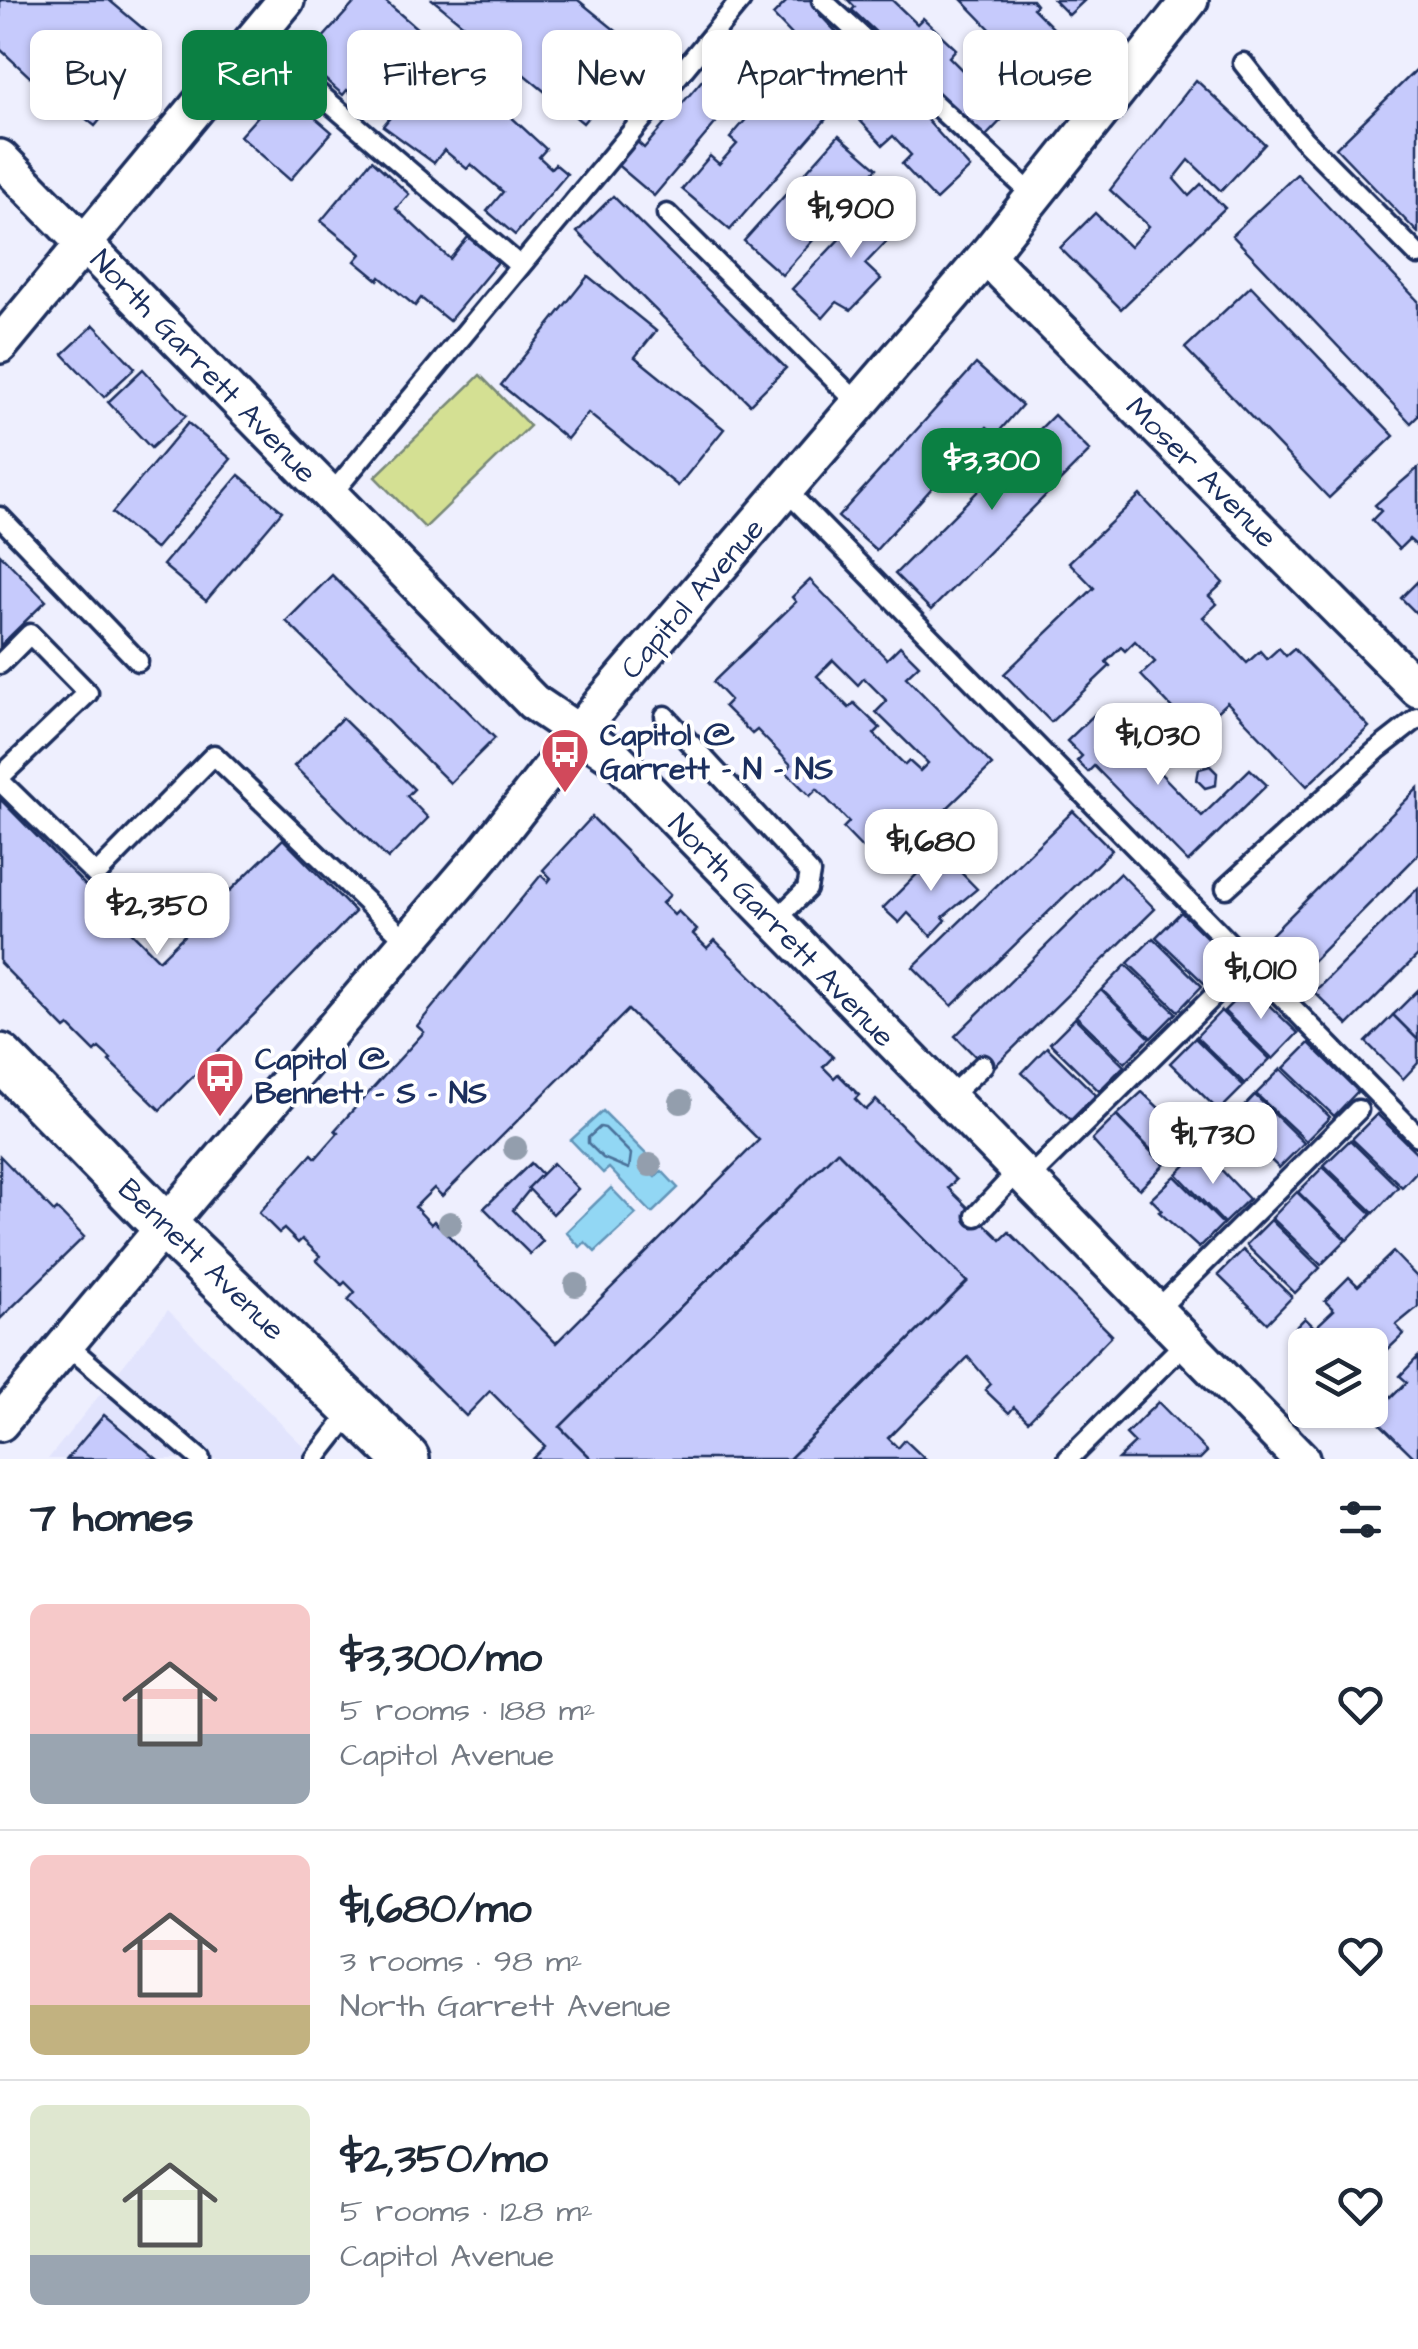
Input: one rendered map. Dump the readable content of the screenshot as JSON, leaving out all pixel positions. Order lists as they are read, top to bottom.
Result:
{
  "streets": {
    "street": [
      "North Garrett Avenue",
      "Moser Avenue",
      "Capitol Avenue",
      "Bennett Avenue"
    ]
  },
  "crossings": [
    ["North Garrett Avenue", "Capitol Avenue"],
    ["Moser Avenue", "Capitol Avenue"],
    ["Capitol Avenue", "Bennett Avenue"]
  ],
  "places": {
    "bus stop": ["Capitol @ Garrett - N - NS", "Capitol @ Bennett - S - NS"]
  },
  "page": {
    "chip": [
      "Buy",
      "Rent",
      "Filters",
      "New",
      "Apartment",
      "House"
    ],
    "price": [
      "$1,900",
      "$3,300",
      "$1,030",
      "$1,680",
      "$2,350",
      "$1,010",
      "$1,730"
    ],
    "heading": "7 homes",
    "list": [
      {
        "name": "$3,300/mo",
        "note": "5 rooms · 188 m² · Capitol Avenue"
      },
      {
        "name": "$1,680/mo",
        "note": "3 rooms · 98 m² · North Garrett Avenue"
      },
      {
        "name": "$2,350/mo",
        "note": "5 rooms · 128 m² · Capitol Avenue"
      }
    ]
  }
}
